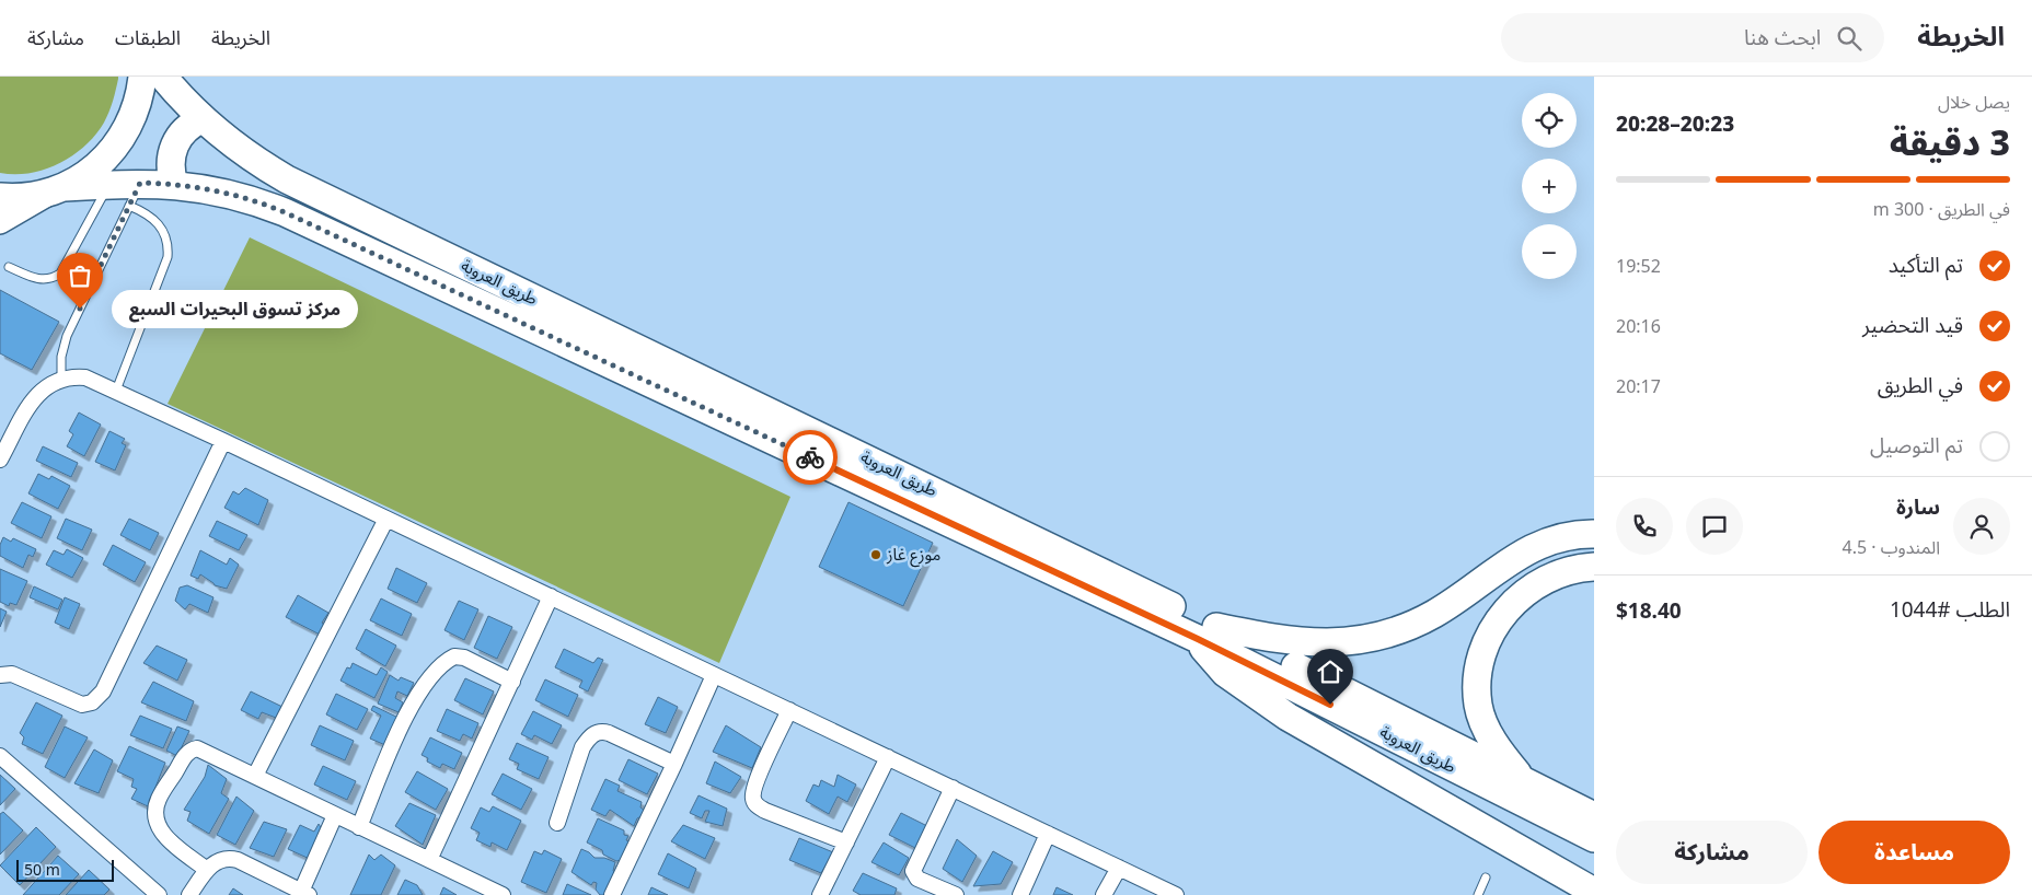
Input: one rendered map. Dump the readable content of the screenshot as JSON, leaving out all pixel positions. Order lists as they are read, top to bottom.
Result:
{
  "streets": {
    "highway": ["طريق العروبة"]
  },
  "places": ["مركز تسوق البحيرات السبع", "موزع غاز"],
  "scale_bar": "50 m",
  "page": {
    "header": "الخريطة",
    "search": "ابحث هنا",
    "nav": ["الخريطة", "الطبقات", "مشاركة"],
    "heading": ["3 دقيقة", "يصل خلال", "20:23–20:28"],
    "panel": [
      "سارة",
      "المندوب · 4.5",
      "الطلب #1044",
      "$18.40"
    ],
    "map_buttons": ["+", "−"],
    "bar": "في الطريق · 300 m",
    "list": [
      ["تم التأكيد", "19:52"],
      ["قيد التحضير", "20:16"],
      ["في الطريق", "20:17"],
      "تم التوصيل"
    ],
    "bubble": "مركز تسوق البحيرات السبع",
    "buttons": ["مساعدة", "مشاركة"],
    "scale": "50 m"
  }
}
